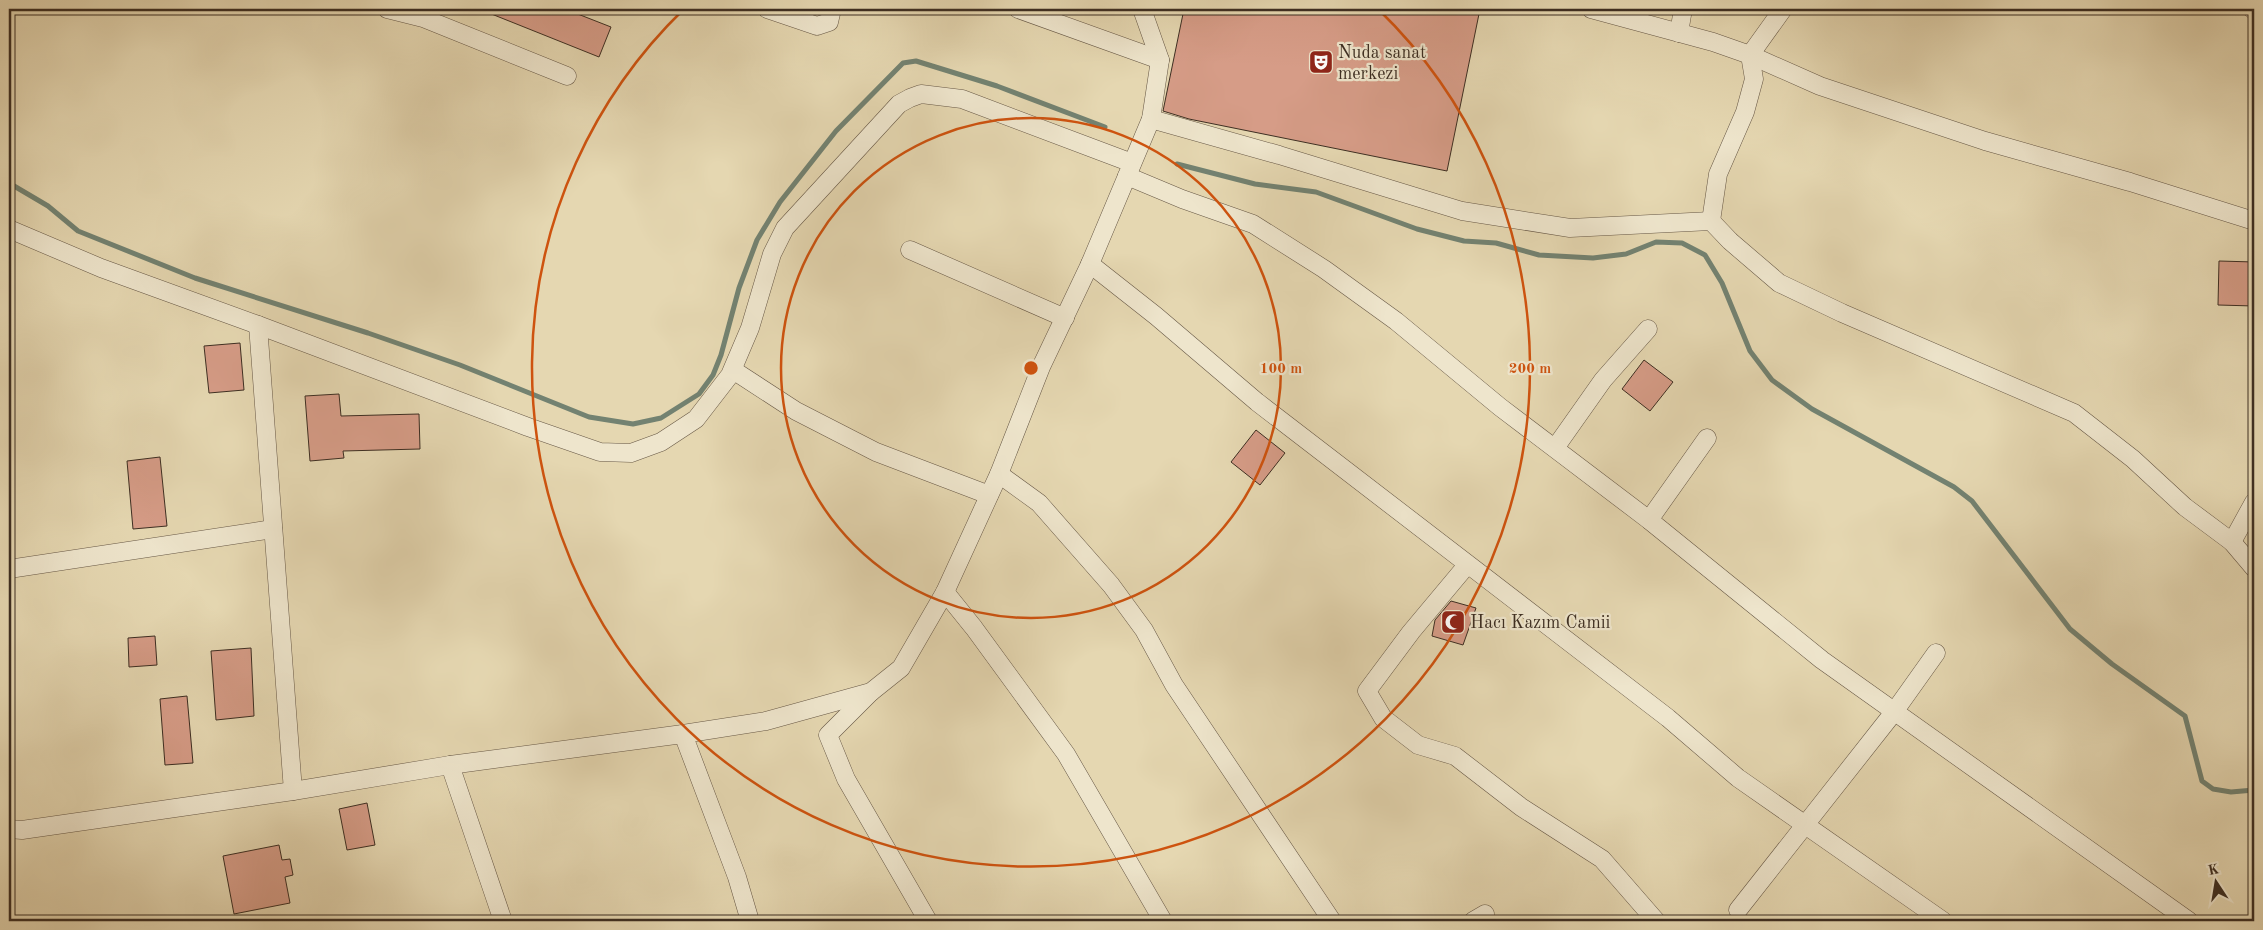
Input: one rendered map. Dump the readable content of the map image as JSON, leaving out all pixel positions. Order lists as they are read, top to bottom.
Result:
{
  "places": {
    "theatre": ["Nuda sanat merkezi"],
    "mosque": ["Hacı Kazım Camii"]
  },
  "north": "top",
  "rings": ["100 m", "200 m"]
}
